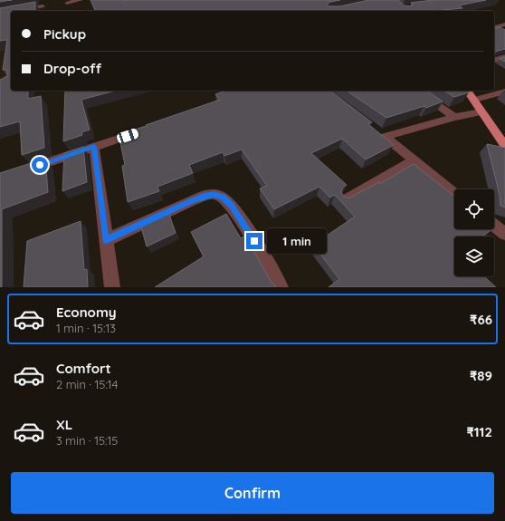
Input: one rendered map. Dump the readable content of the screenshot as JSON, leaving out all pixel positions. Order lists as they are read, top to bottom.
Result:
{
  "page": {
    "banner": ["Pickup", "Drop-off"],
    "bubble": "1 min",
    "list": [
      {
        "name": "Economy",
        "note": "1 min · 15:13",
        "value": "₹66"
      },
      {
        "name": "Comfort",
        "note": "2 min · 15:14",
        "value": "₹89"
      },
      {
        "name": "XL",
        "note": "3 min · 15:15",
        "value": "₹112"
      }
    ],
    "buttons": "Confirm"
  }
}
